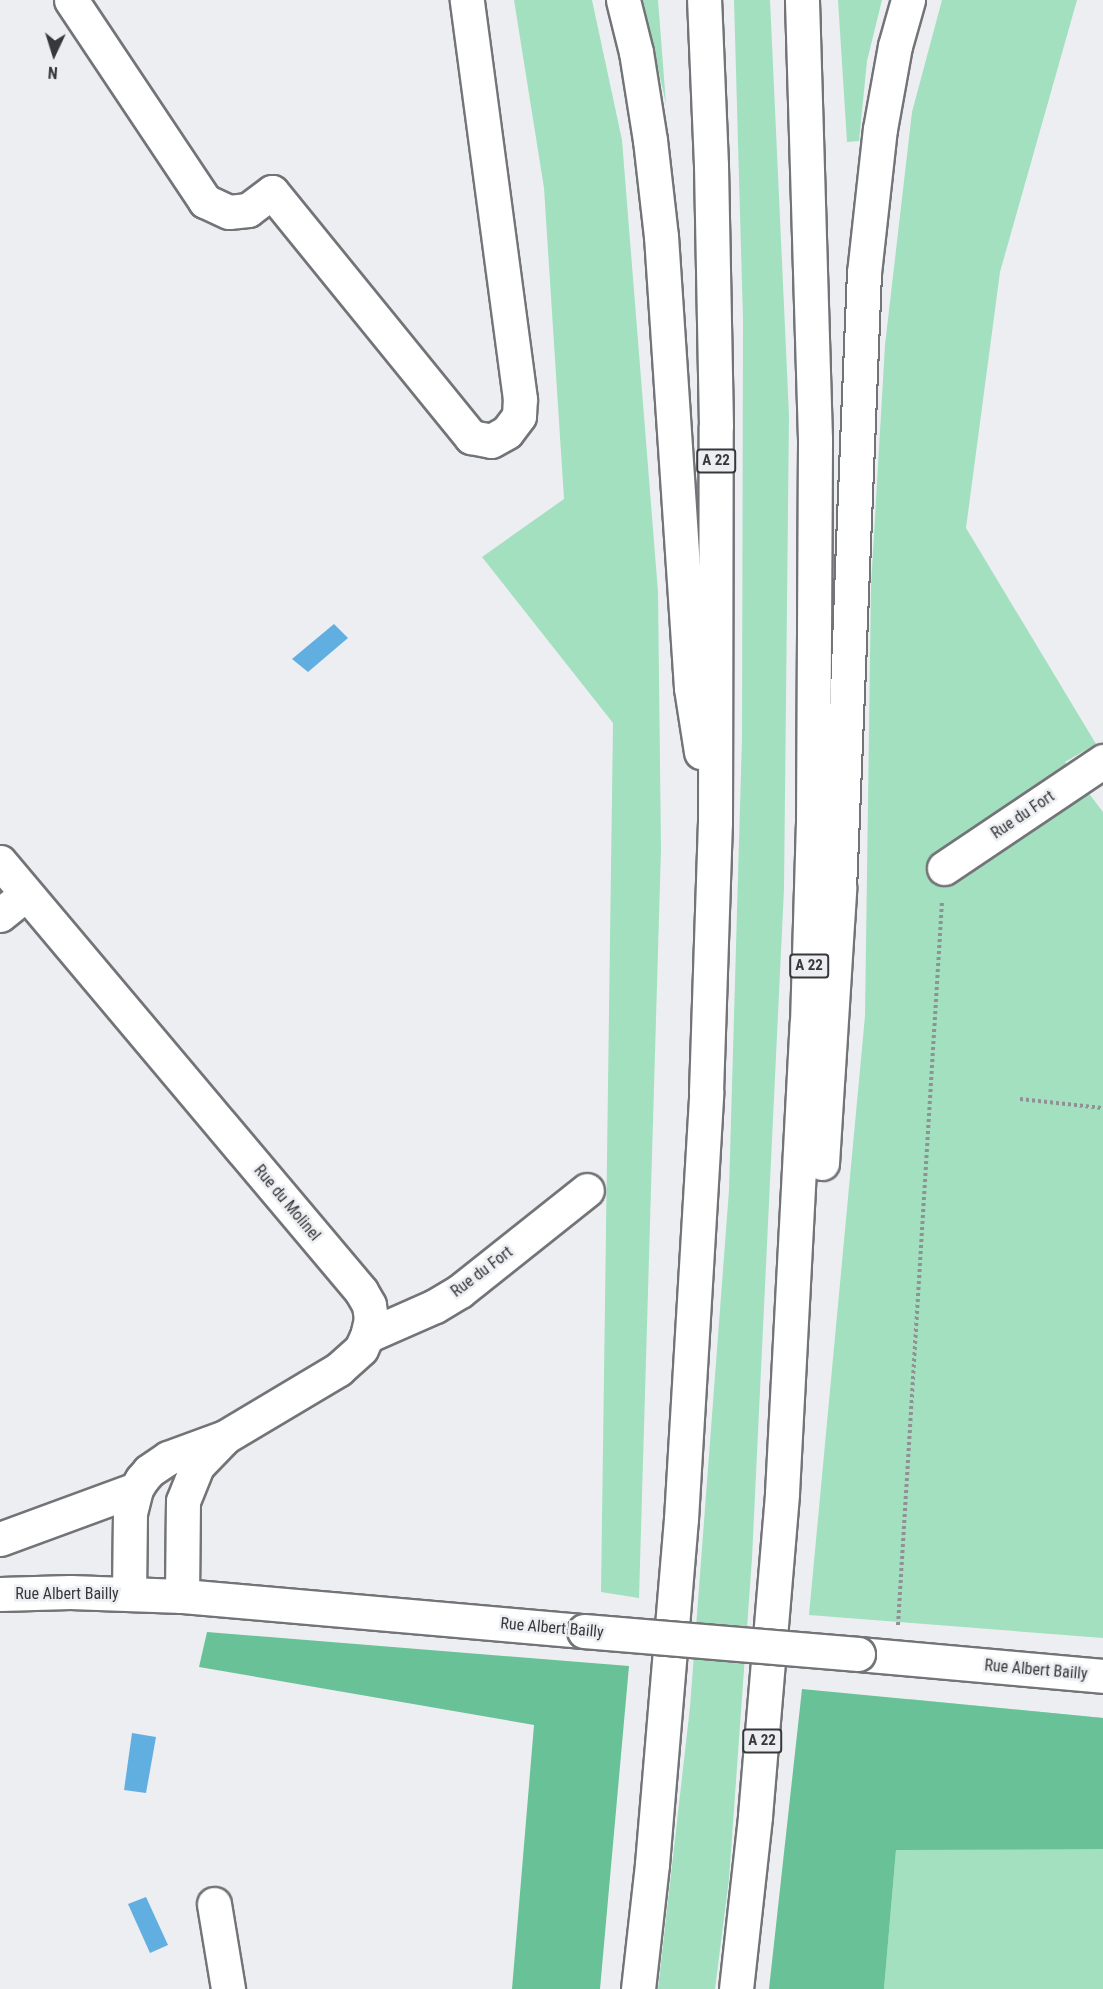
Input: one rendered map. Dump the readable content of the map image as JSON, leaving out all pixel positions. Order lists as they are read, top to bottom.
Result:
{
  "streets": {
    "main road": [
      "A 22",
      "Rue du Fort",
      "Rue du Molinel",
      "Rue Albert Bailly"
    ]
  },
  "crossings": [
    ["Rue du Fort", "Rue du Molinel"]
  ],
  "north": "bottom"
}
